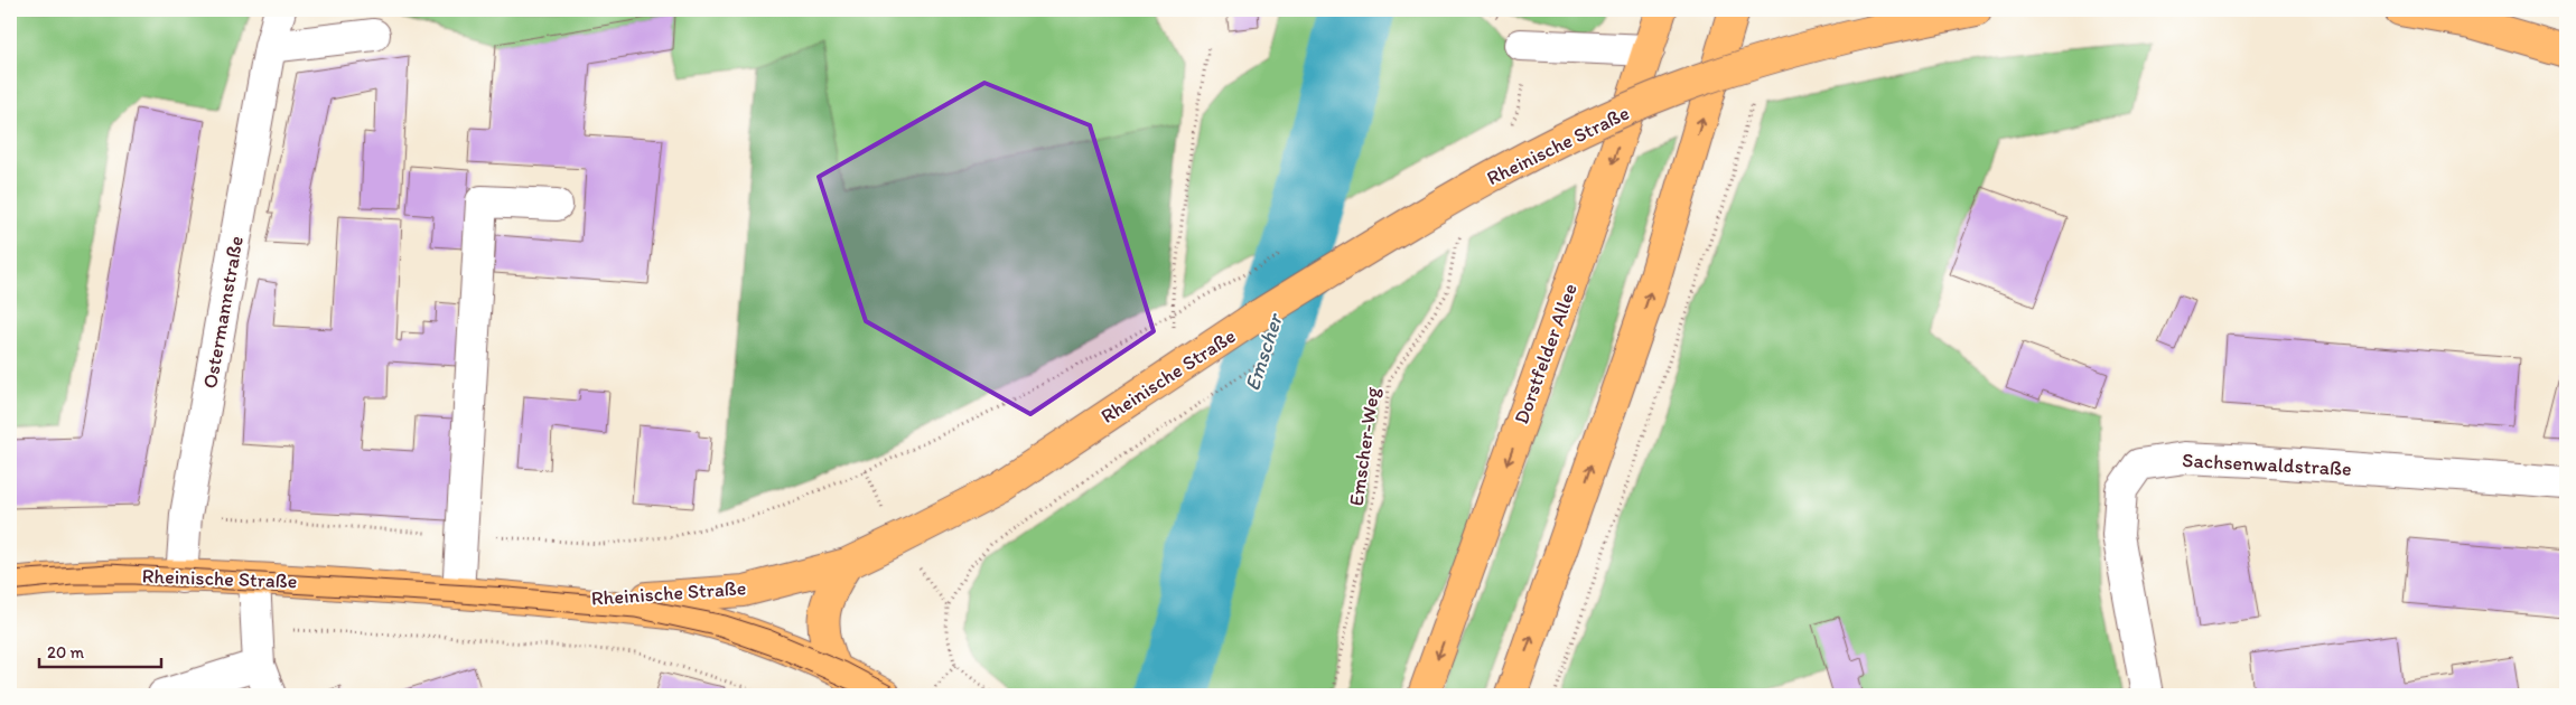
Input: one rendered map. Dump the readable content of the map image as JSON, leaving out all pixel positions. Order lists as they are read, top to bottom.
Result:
{
  "streets": {
    "main road": ["Rheinische Straße", "Dorstfelder Allee"],
    "street": ["Ostermannstraße", "Sachsenwaldstraße"],
    "path": ["Emscher-Weg"]
  },
  "crossings": [
    ["Rheinische Straße", "Ostermannstraße"]
  ],
  "water": ["Emscher"],
  "scale_bar": "20 m"
}
